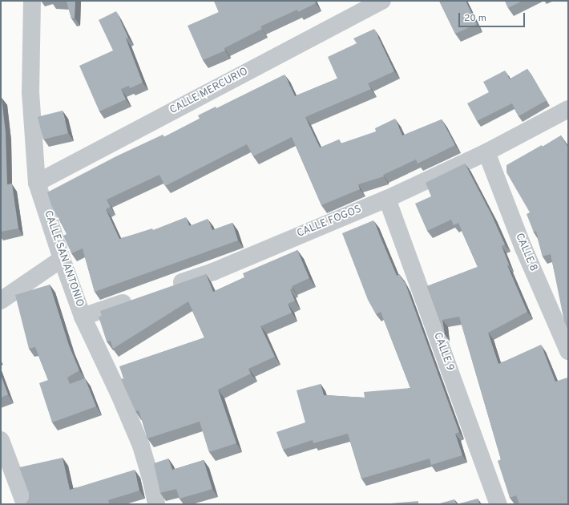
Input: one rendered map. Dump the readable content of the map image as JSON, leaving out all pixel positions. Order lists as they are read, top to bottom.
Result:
{
  "streets": {
    "street": [
      "CALLE MERCURIO",
      "CALLE FOGOS",
      "CALLE 8",
      "CALLE SAN ANTONIO",
      "CALLE 9"
    ]
  },
  "crossings": [
    ["CALLE MERCURIO", "CALLE SAN ANTONIO"],
    ["CALLE FOGOS", "CALLE 8"],
    ["CALLE FOGOS", "CALLE 9"]
  ],
  "scale_bar": "20 m"
}
